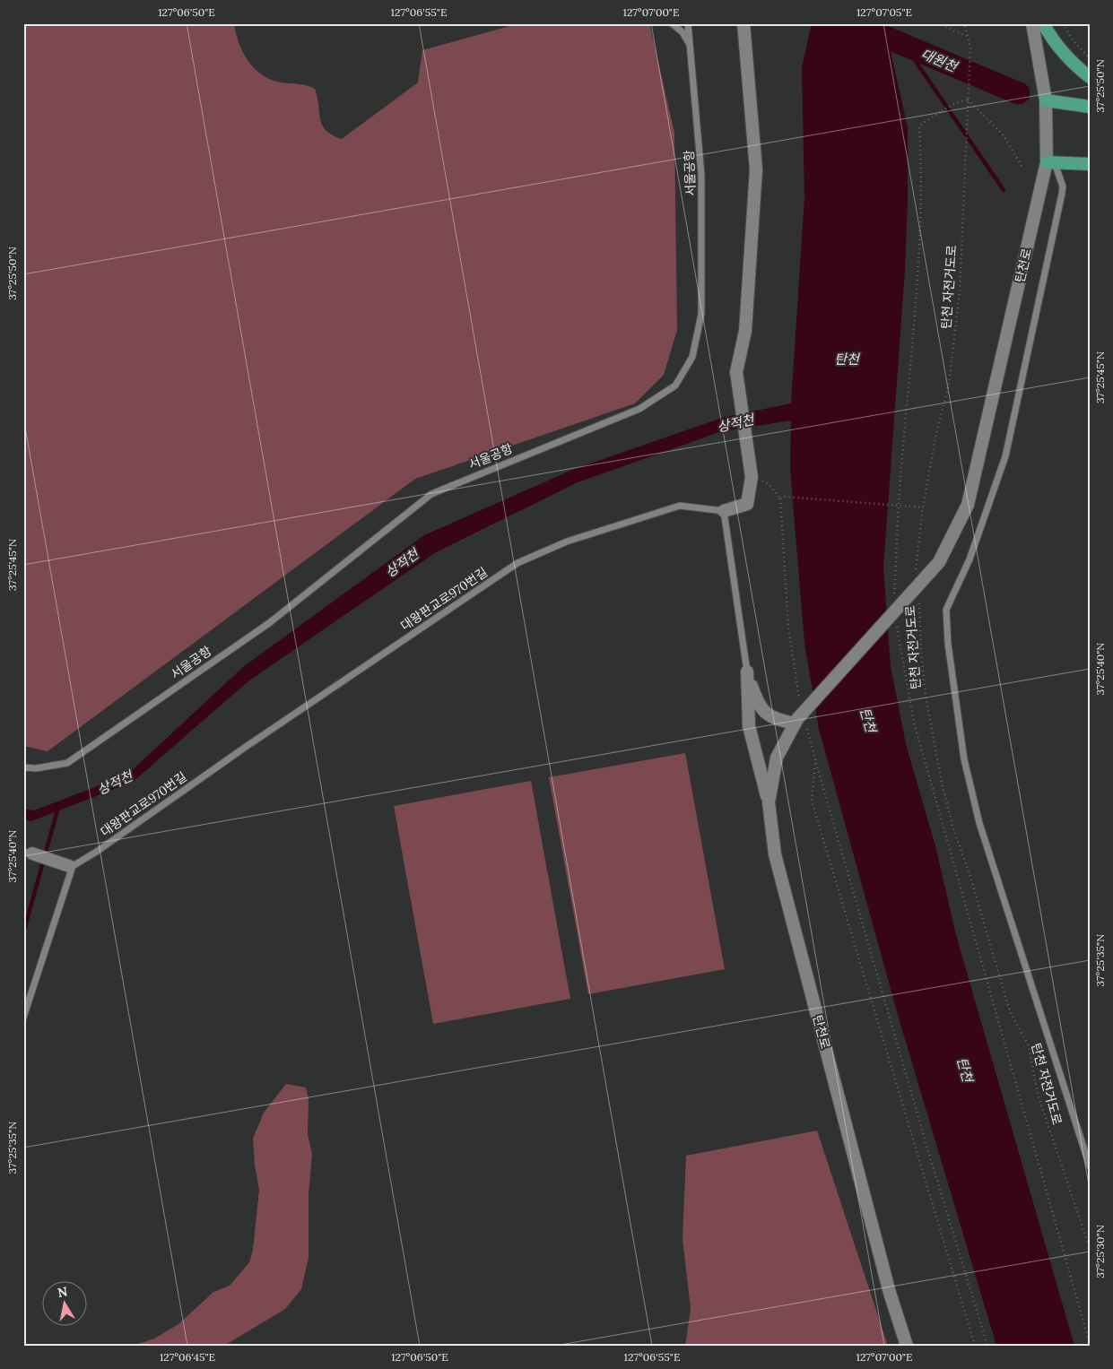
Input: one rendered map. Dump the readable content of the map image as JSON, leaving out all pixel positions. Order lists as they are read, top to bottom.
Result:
{
  "streets": {
    "main road": ["탄천로"],
    "lane": ["서울공항", "대왕판교로970번길"],
    "path": ["탄천 자전거도로"]
  },
  "water": ["대원천", "탄천", "상적천"],
  "north": "top",
  "coordinates": [
    "127°06'50\"E",
    "127°06'55\"E",
    "127°07'00\"E",
    "127°07'05\"E",
    "37°25'50\"N",
    "37°25'45\"N",
    "37°25'40\"N",
    "37°25'35\"N",
    "37°25'30\"N",
    "127°06'45\"E"
  ]
}
